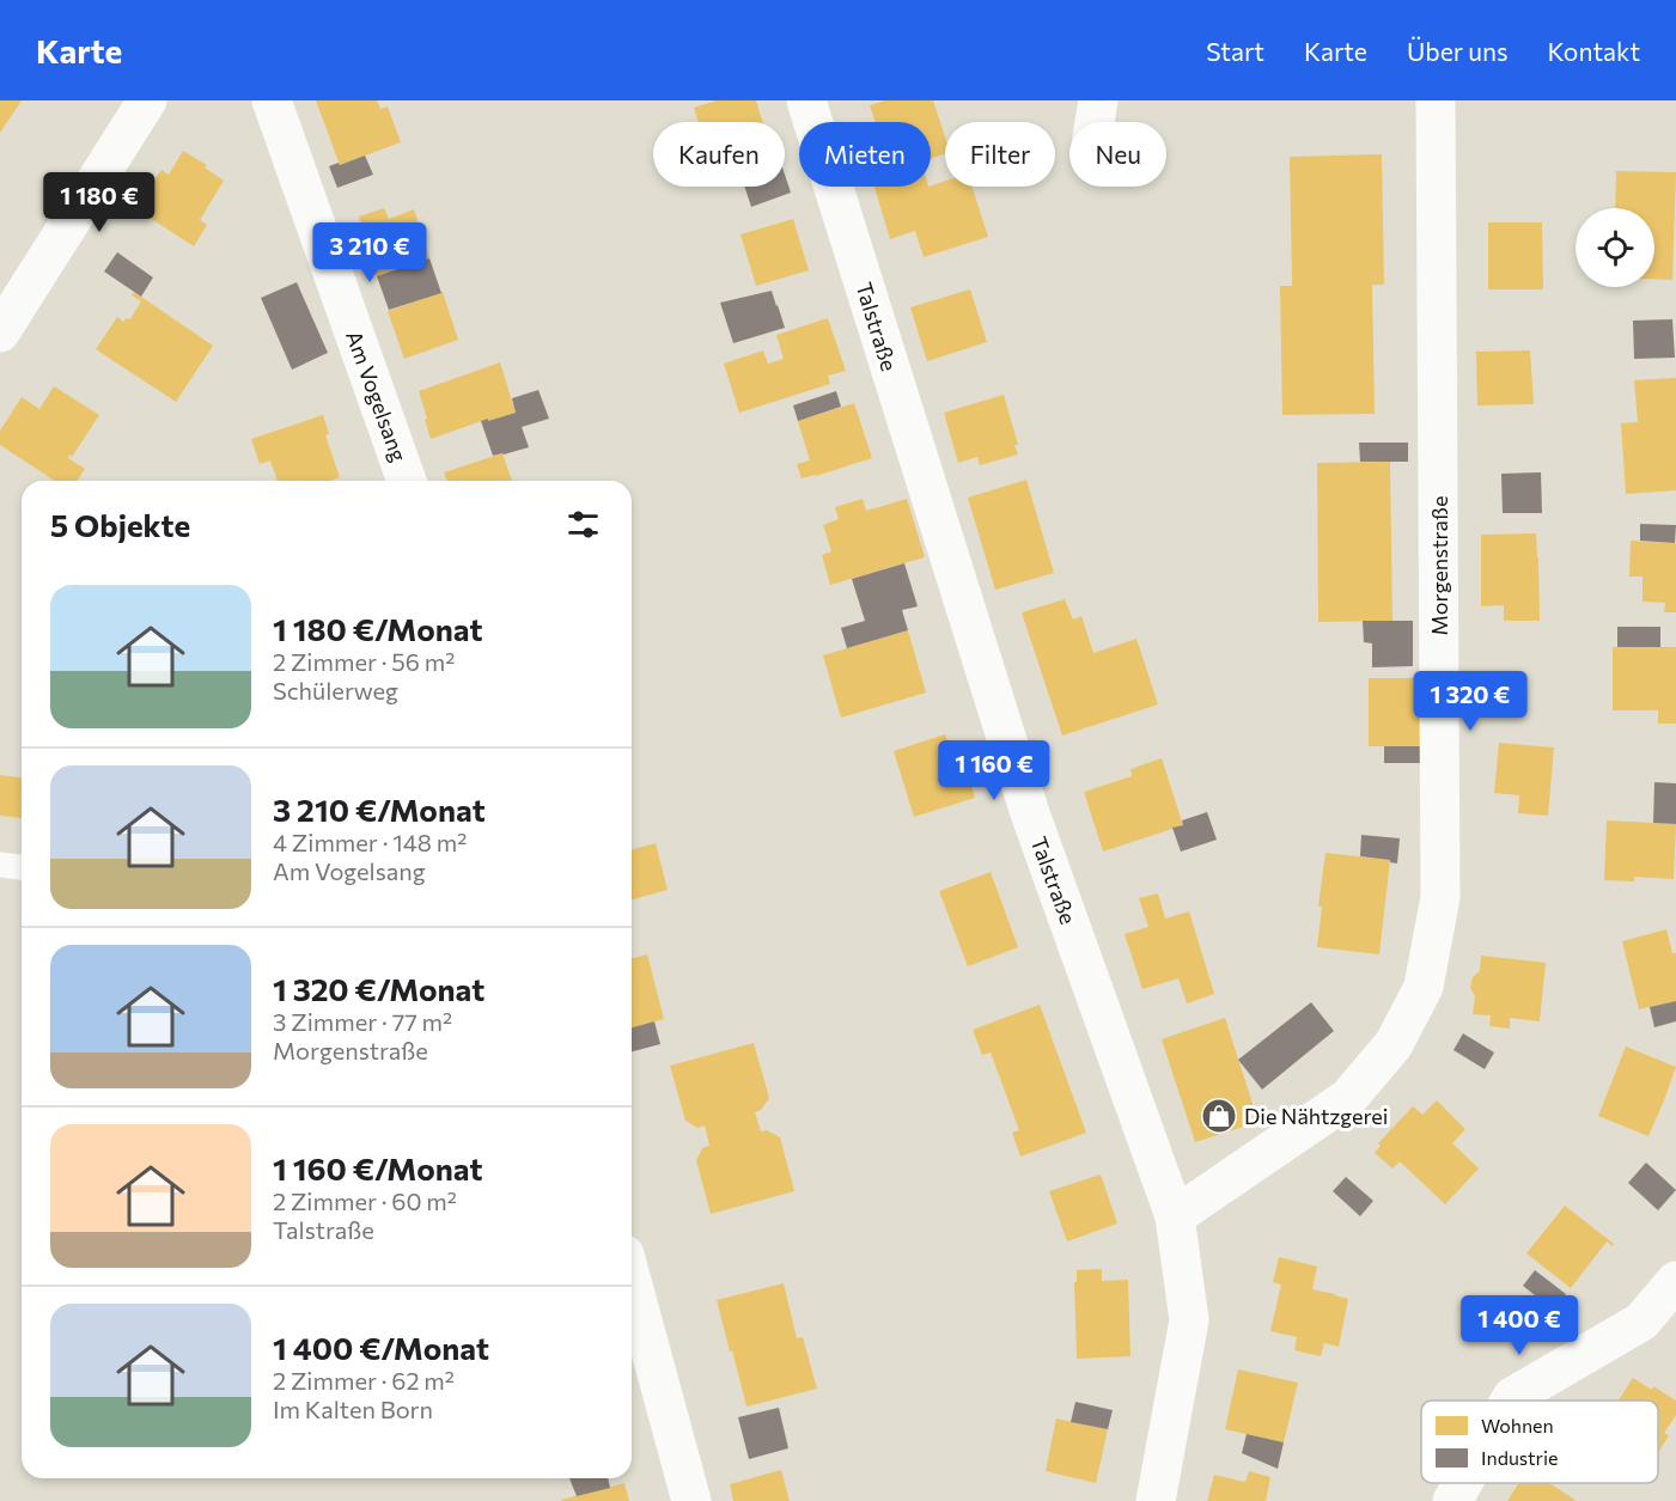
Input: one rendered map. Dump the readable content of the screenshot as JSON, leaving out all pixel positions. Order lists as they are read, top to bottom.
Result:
{
  "streets": {
    "street": ["Talstraße", "Am Vogelsang", "Morgenstraße"]
  },
  "crossings": [
    ["Talstraße", "Morgenstraße"]
  ],
  "places": {
    "shop": ["Die Nähtzgerei"]
  },
  "legend": ["Wohnen", "Industrie"],
  "page": {
    "header": "Karte",
    "nav": [
      "Start",
      "Karte",
      "Über uns",
      "Kontakt"
    ],
    "chip": [
      "Kaufen",
      "Mieten",
      "Filter",
      "Neu"
    ],
    "price": [
      "1 180 €",
      "3 210 €",
      "1 320 €",
      "1 160 €",
      "1 400 €"
    ],
    "heading": "5 Objekte",
    "list": [
      {
        "name": "1 180 €/Monat",
        "note": "2 Zimmer · 56 m² · Schülerweg"
      },
      {
        "name": "3 210 €/Monat",
        "note": "4 Zimmer · 148 m² · Am Vogelsang"
      },
      {
        "name": "1 320 €/Monat",
        "note": "3 Zimmer · 77 m² · Morgenstraße"
      },
      {
        "name": "1 160 €/Monat",
        "note": "2 Zimmer · 60 m² · Talstraße"
      },
      {
        "name": "1 400 €/Monat",
        "note": "2 Zimmer · 62 m² · Im Kalten Born"
      }
    ]
  }
}
